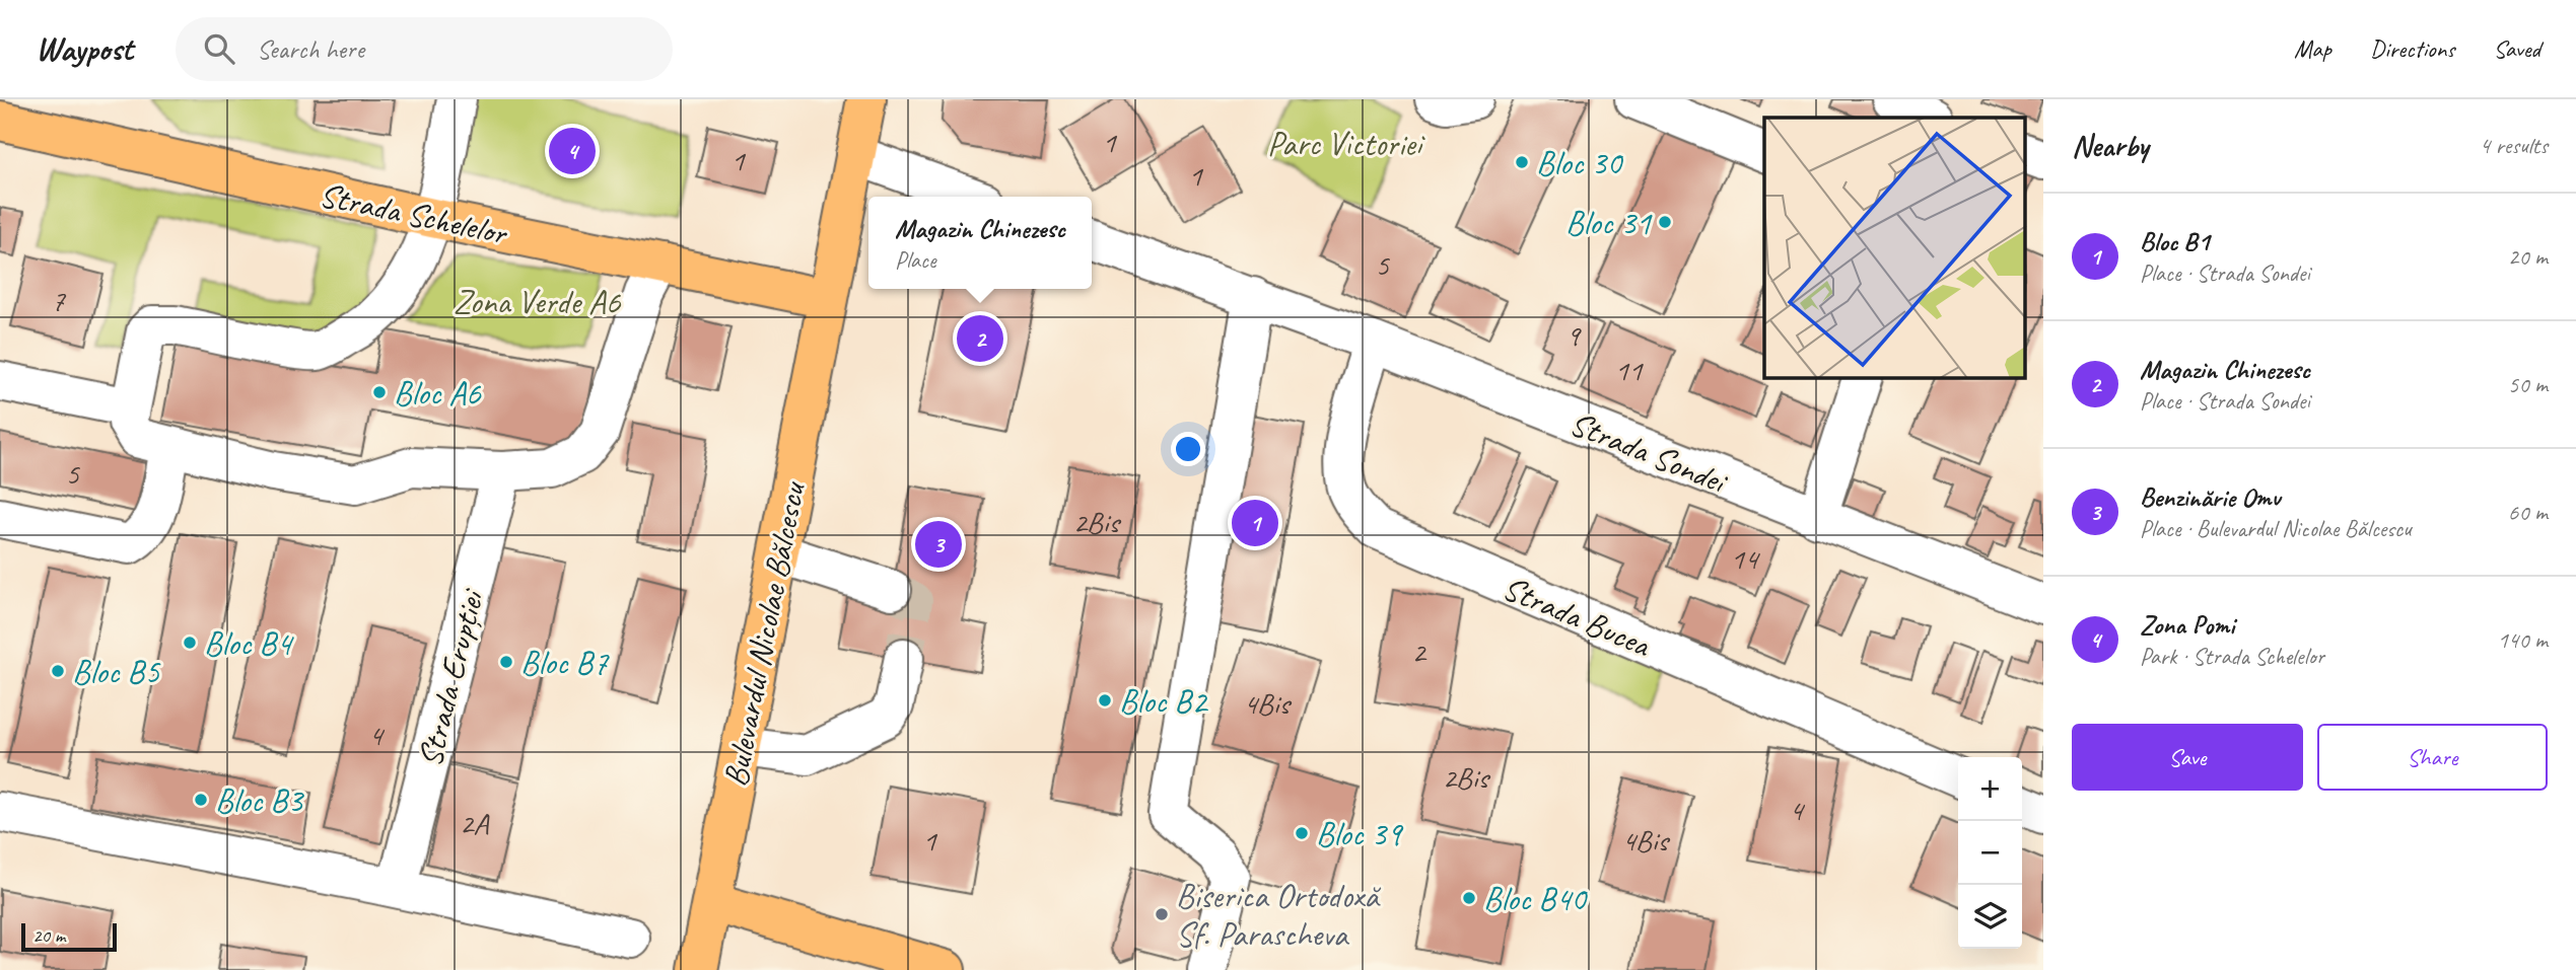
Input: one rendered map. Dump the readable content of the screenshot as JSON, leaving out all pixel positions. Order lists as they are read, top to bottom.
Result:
{
  "streets": {
    "main road": ["Strada Schelelor", "Bulevardul Nicolae Bălcescu"],
    "street": ["Strada Sondei", "Strada Bucea", "Strada Erupției"]
  },
  "crossings": [
    ["Strada Schelelor", "Bulevardul Nicolae Bălcescu"],
    ["Strada Sondei", "Strada Bucea"]
  ],
  "parks": ["Parc Victoriei", "Zona Verde A6"],
  "places": [
    "Bloc 30",
    "Bloc 31",
    "Bloc A6",
    "Bloc B4",
    "Bloc B7",
    "Bloc B5",
    "Bloc B2",
    "Bloc B3",
    "Bloc 39",
    "Bloc B40",
    "Biserica Ortodoxă Sf. Parascheva"
  ],
  "house_numbers": [
    "1",
    "1",
    "1",
    "5",
    "7",
    "9",
    "11",
    "5",
    "2Bis",
    "14",
    "2",
    "4Bis",
    "4",
    "2Bis",
    "4",
    "2A",
    "1",
    "4Bis"
  ],
  "scale_bar": "20 m",
  "page": {
    "header": "Waypost",
    "search": "Search here",
    "nav": ["Map", "Directions", "Saved"],
    "heading": ["Nearby", "4 results"],
    "pins": [
      "4",
      "2",
      "1",
      "3"
    ],
    "list": [
      {
        "mark": "1",
        "name": "Bloc B1",
        "note": "Place · Strada Sondei",
        "value": "20 m"
      },
      {
        "mark": "2",
        "name": "Magazin Chinezesc",
        "note": "Place · Strada Sondei",
        "value": "50 m"
      },
      {
        "mark": "3",
        "name": "Benzinărie Omv",
        "note": "Place · Bulevardul Nicolae Bălcescu",
        "value": "60 m"
      },
      {
        "mark": "4",
        "name": "Zona Pomi",
        "note": "Park · Strada Schelelor",
        "value": "140 m"
      }
    ],
    "popup": ["Magazin Chinezesc", "Place"],
    "buttons": ["Save", "Share"],
    "map_buttons": ["+", "−"],
    "scale": "20 m"
  }
}
